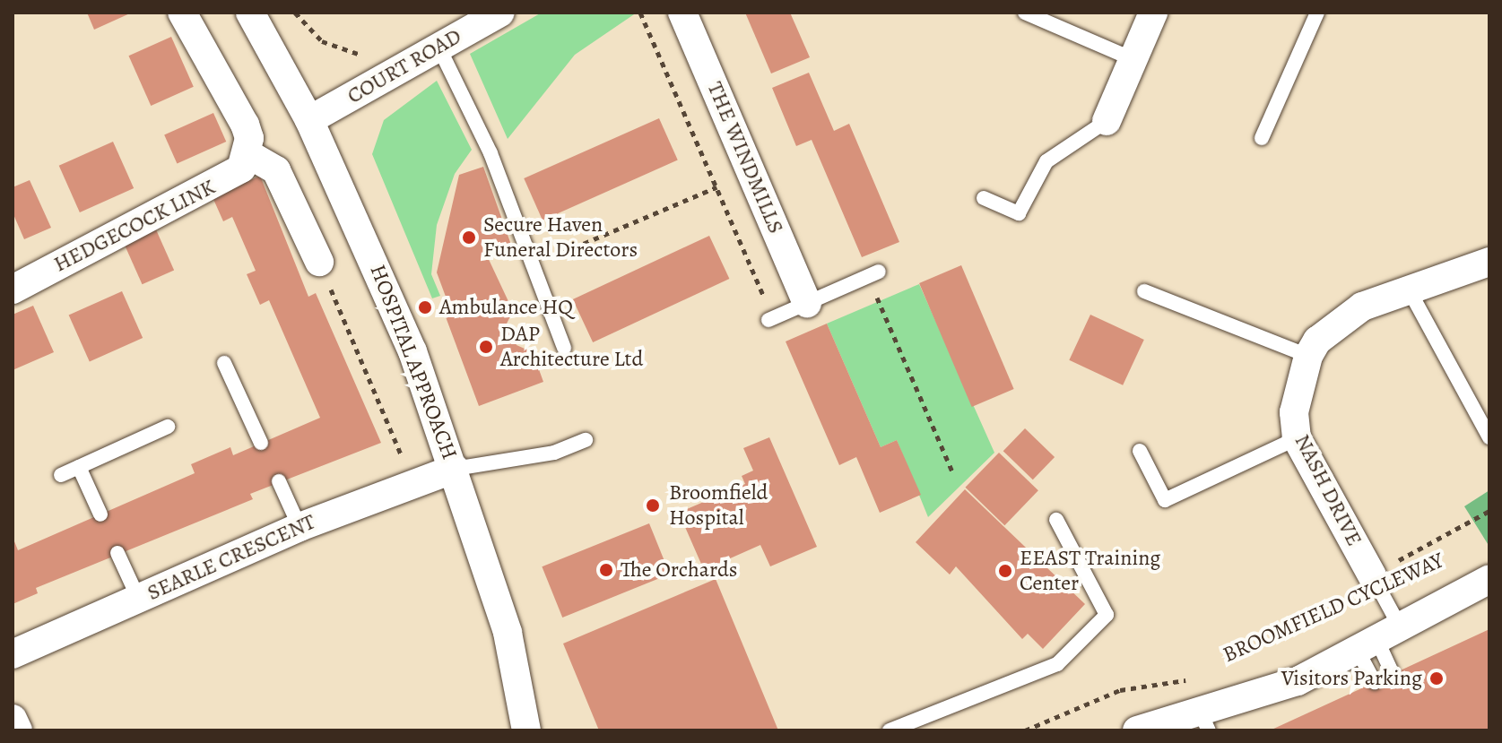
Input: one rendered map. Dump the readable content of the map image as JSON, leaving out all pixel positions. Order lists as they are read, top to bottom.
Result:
{
  "streets": {
    "street": [
      "COURT ROAD",
      "THE WINDMILLS",
      "HEDGECOCK LINK",
      "HOSPITAL APPROACH",
      "NASH DRIVE",
      "SEARLE CRESCENT"
    ],
    "path": ["BROOMFIELD CYCLEWAY"]
  },
  "crossings": [
    ["COURT ROAD", "HOSPITAL APPROACH"],
    ["HOSPITAL APPROACH", "SEARLE CRESCENT"],
    ["NASH DRIVE", "BROOMFIELD CYCLEWAY"]
  ],
  "places": [
    "Secure Haven Funeral Directors",
    "Ambulance HQ",
    "DAP Architecture Ltd",
    "Broomfield Hospital",
    "The Orchards",
    "EEAST Training Center",
    "Visitors Parking"
  ]
}
